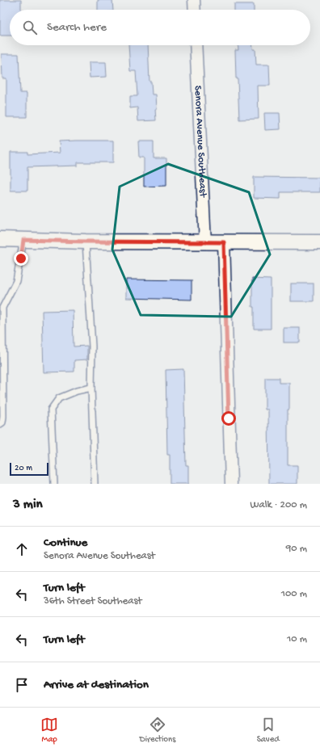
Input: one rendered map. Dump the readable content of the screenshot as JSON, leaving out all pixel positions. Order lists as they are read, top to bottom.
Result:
{
  "streets": {
    "street": ["Senora Avenue Southeast"]
  },
  "scale_bar": "20 m",
  "page": {
    "search": "Search here",
    "scale": "20 m",
    "heading": ["3 min", "Walk · 200 m"],
    "list": [
      ["Continue", "Senora Avenue Southeast", "90 m"],
      ["Turn left", "36th Street Southeast", "100 m"],
      ["Turn left", "10 m"],
      "Arrive at destination"
    ],
    "nav": ["Map", "Directions", "Saved"]
  }
}
